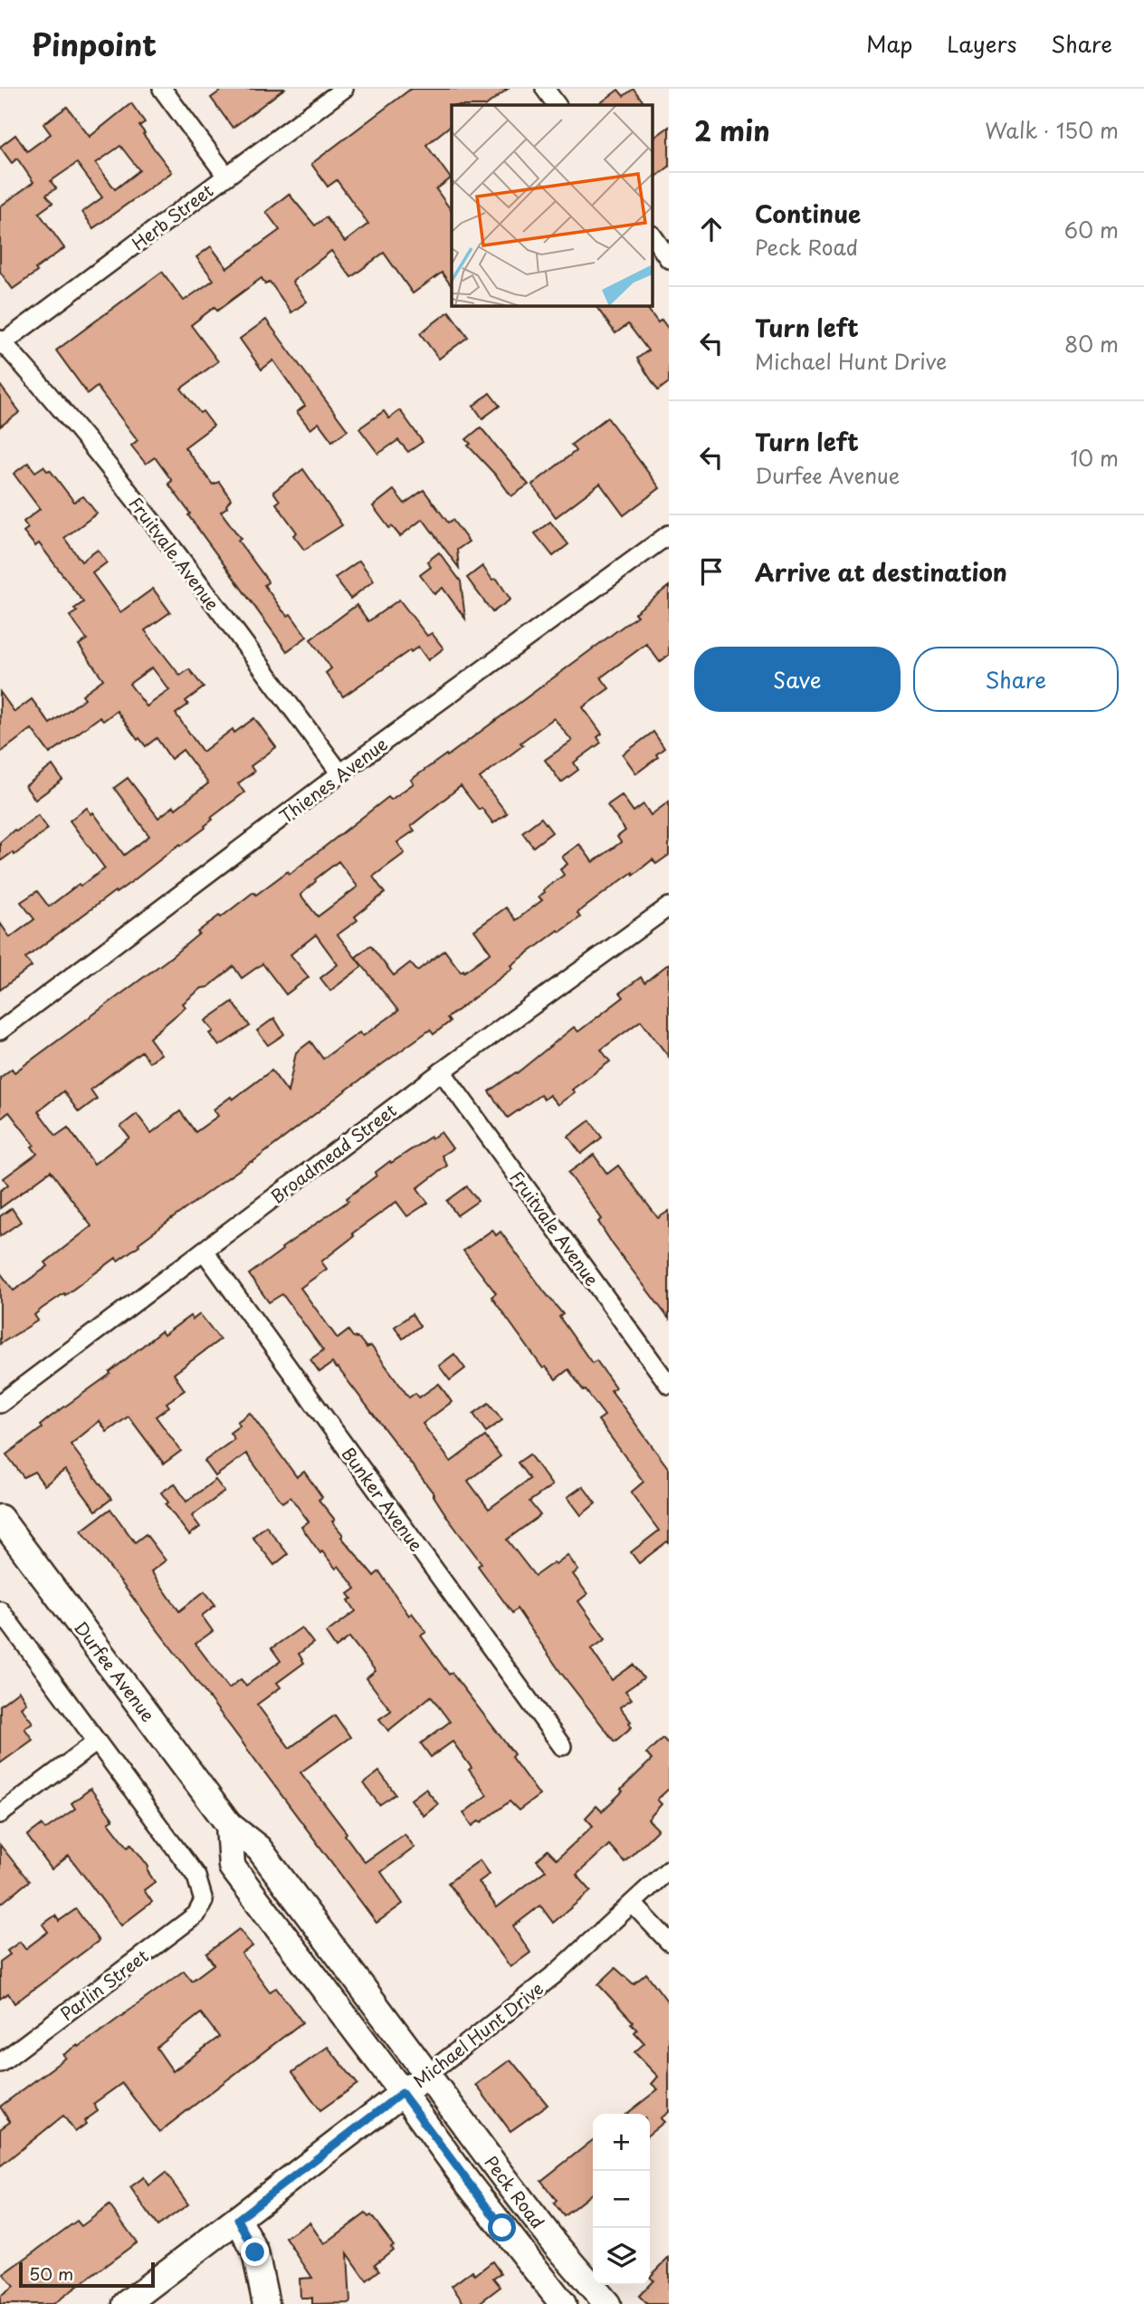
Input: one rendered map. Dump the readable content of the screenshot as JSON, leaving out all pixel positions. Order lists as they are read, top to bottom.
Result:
{
  "streets": {
    "main road": ["Durfee Avenue", "Michael Hunt Drive", "Peck Road"],
    "street": [
      "Herb Street",
      "Fruitvale Avenue",
      "Thienes Avenue",
      "Broadmead Street",
      "Bunker Avenue",
      "Parlin Street"
    ]
  },
  "crossings": [
    ["Herb Street", "Fruitvale Avenue"],
    ["Fruitvale Avenue", "Thienes Avenue"],
    ["Fruitvale Avenue", "Broadmead Street"],
    ["Broadmead Street", "Bunker Avenue"],
    ["Durfee Avenue", "Michael Hunt Drive"],
    ["Durfee Avenue", "Peck Road"],
    ["Michael Hunt Drive", "Peck Road"]
  ],
  "scale_bar": "50 m",
  "page": {
    "header": "Pinpoint",
    "nav": ["Map", "Layers", "Share"],
    "heading": ["2 min", "Walk · 150 m"],
    "list": [
      ["Continue", "Peck Road", "60 m"],
      ["Turn left", "Michael Hunt Drive", "80 m"],
      ["Turn left", "Durfee Avenue", "10 m"],
      "Arrive at destination"
    ],
    "buttons": ["Save", "Share"],
    "map_buttons": ["+", "−"],
    "scale": "50 m"
  }
}
